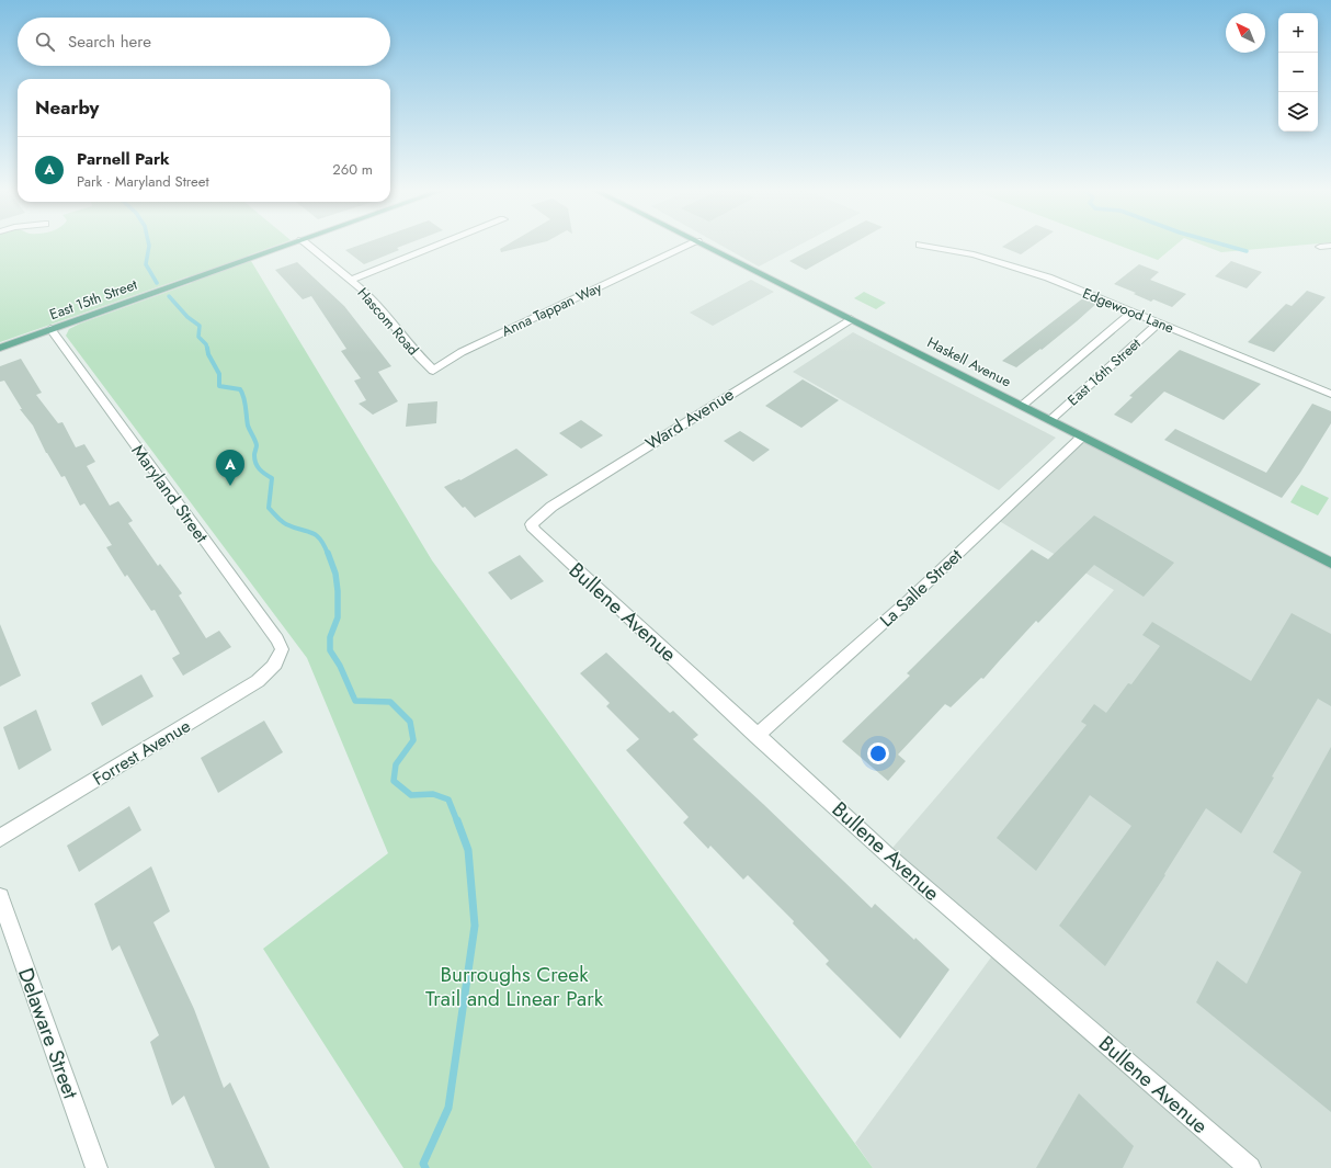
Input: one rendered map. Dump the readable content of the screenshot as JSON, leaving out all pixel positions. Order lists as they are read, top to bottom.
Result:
{
  "streets": {
    "main road": ["East 15th Street", "Haskell Avenue"],
    "street": [
      "Anna Tappan Way",
      "Edgewood Lane",
      "Hascom Road",
      "East 16th Street",
      "Ward Avenue",
      "Maryland Street",
      "La Salle Street",
      "Bullene Avenue",
      "Forrest Avenue",
      "Delaware Street"
    ]
  },
  "crossings": [
    ["East 15th Street", "Maryland Street"],
    ["Anna Tappan Way", "Hascom Road"],
    ["Edgewood Lane", "East 16th Street"],
    ["Haskell Avenue", "East 16th Street"],
    ["Haskell Avenue", "Ward Avenue"],
    ["Haskell Avenue", "La Salle Street"],
    ["Ward Avenue", "Bullene Avenue"],
    ["Maryland Street", "Forrest Avenue"],
    ["La Salle Street", "Bullene Avenue"]
  ],
  "parks": ["Burroughs Creek Trail and Linear Park"],
  "north": "top left",
  "page": {
    "map_buttons": ["+", "−"],
    "search": "Search here",
    "heading": "Nearby",
    "list": [
      {
        "mark": "A",
        "name": "Parnell Park",
        "note": "Park · Maryland Street",
        "value": "260 m"
      }
    ],
    "pins": "A"
  }
}
